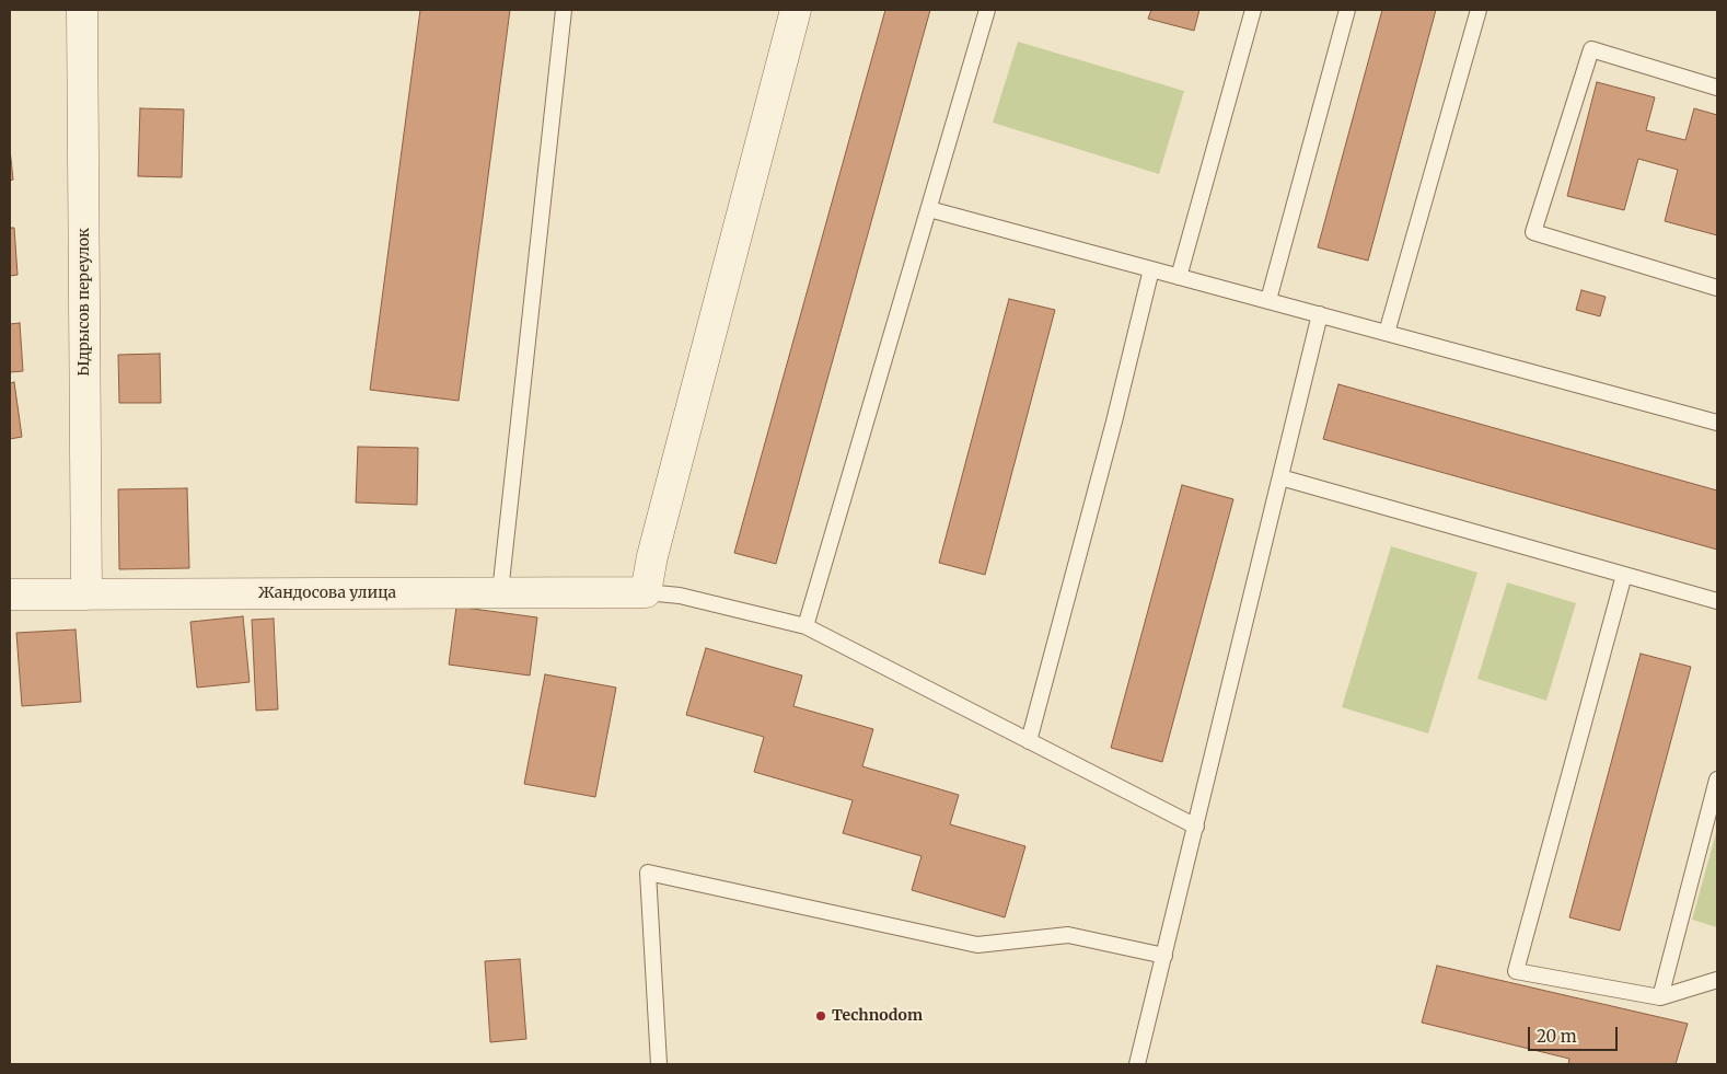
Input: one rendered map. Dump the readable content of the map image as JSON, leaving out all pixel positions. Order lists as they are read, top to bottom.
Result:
{
  "streets": {
    "street": ["Ыдрысов переулок", "Жандосова улица"]
  },
  "crossings": [
    ["Ыдрысов переулок", "Жандосова улица"]
  ],
  "places": ["Technodom"],
  "scale_bar": "20 m"
}
